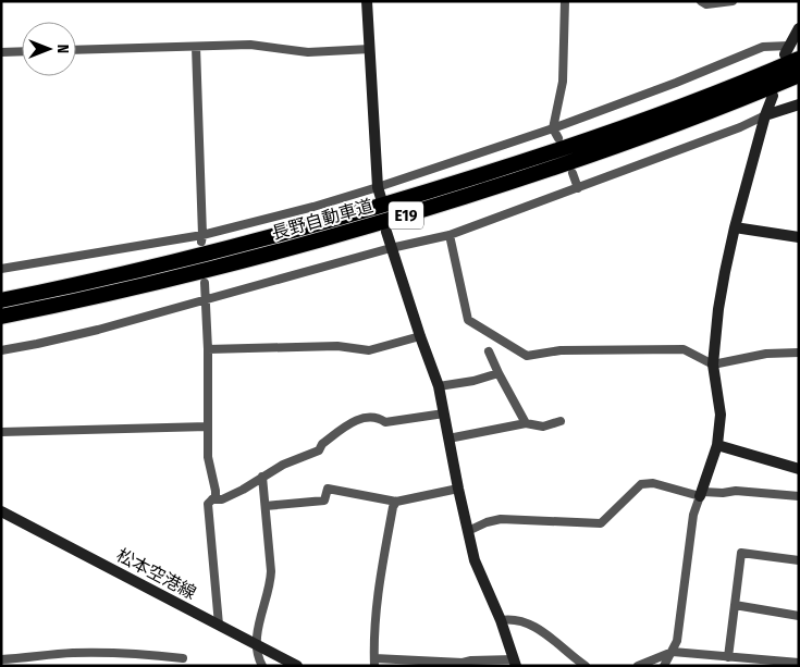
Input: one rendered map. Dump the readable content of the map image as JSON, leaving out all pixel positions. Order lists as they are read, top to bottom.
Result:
{
  "streets": {
    "highway": ["E19", "長野自動車道"],
    "street": ["松本空港線"]
  },
  "north": "right"
}
